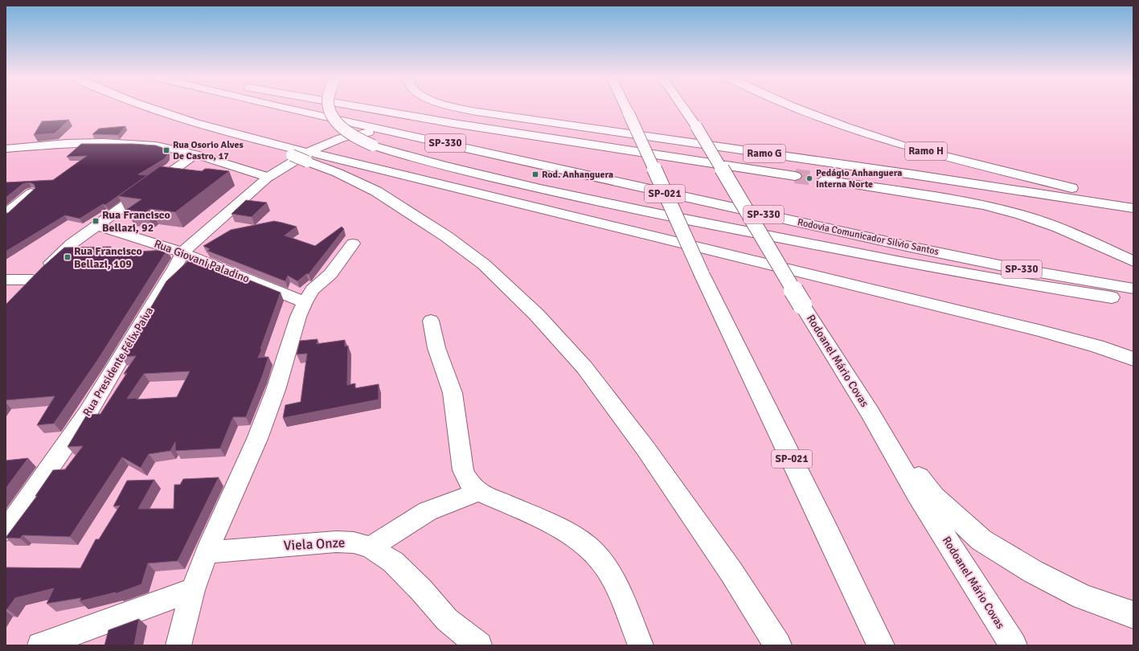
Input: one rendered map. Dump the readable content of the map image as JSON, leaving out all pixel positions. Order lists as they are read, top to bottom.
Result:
{
  "streets": {
    "highway": [
      "SP-330",
      "Ramo H",
      "Ramo G",
      "SP-021",
      "Rodovia Comunicador Silvio Santos",
      "Rodoanel Mário Covas"
    ],
    "street": ["Rua Giovani Paladino", "Rua Presidente Félix Paiva", "Viela Onze"]
  },
  "crossings": [
    ["Rua Giovani Paladino", "Rua Presidente Félix Paiva"]
  ],
  "places": {
    "transit": [
      "Rua Osorio Alves De Castro, 17",
      "Rod. Anhanguera",
      "Rua Francisco Bellazi, 92",
      "Rua Francisco Bellazi, 109"
    ],
    "other": ["Pedágio Anhanguera Interna Norte"]
  }
}
